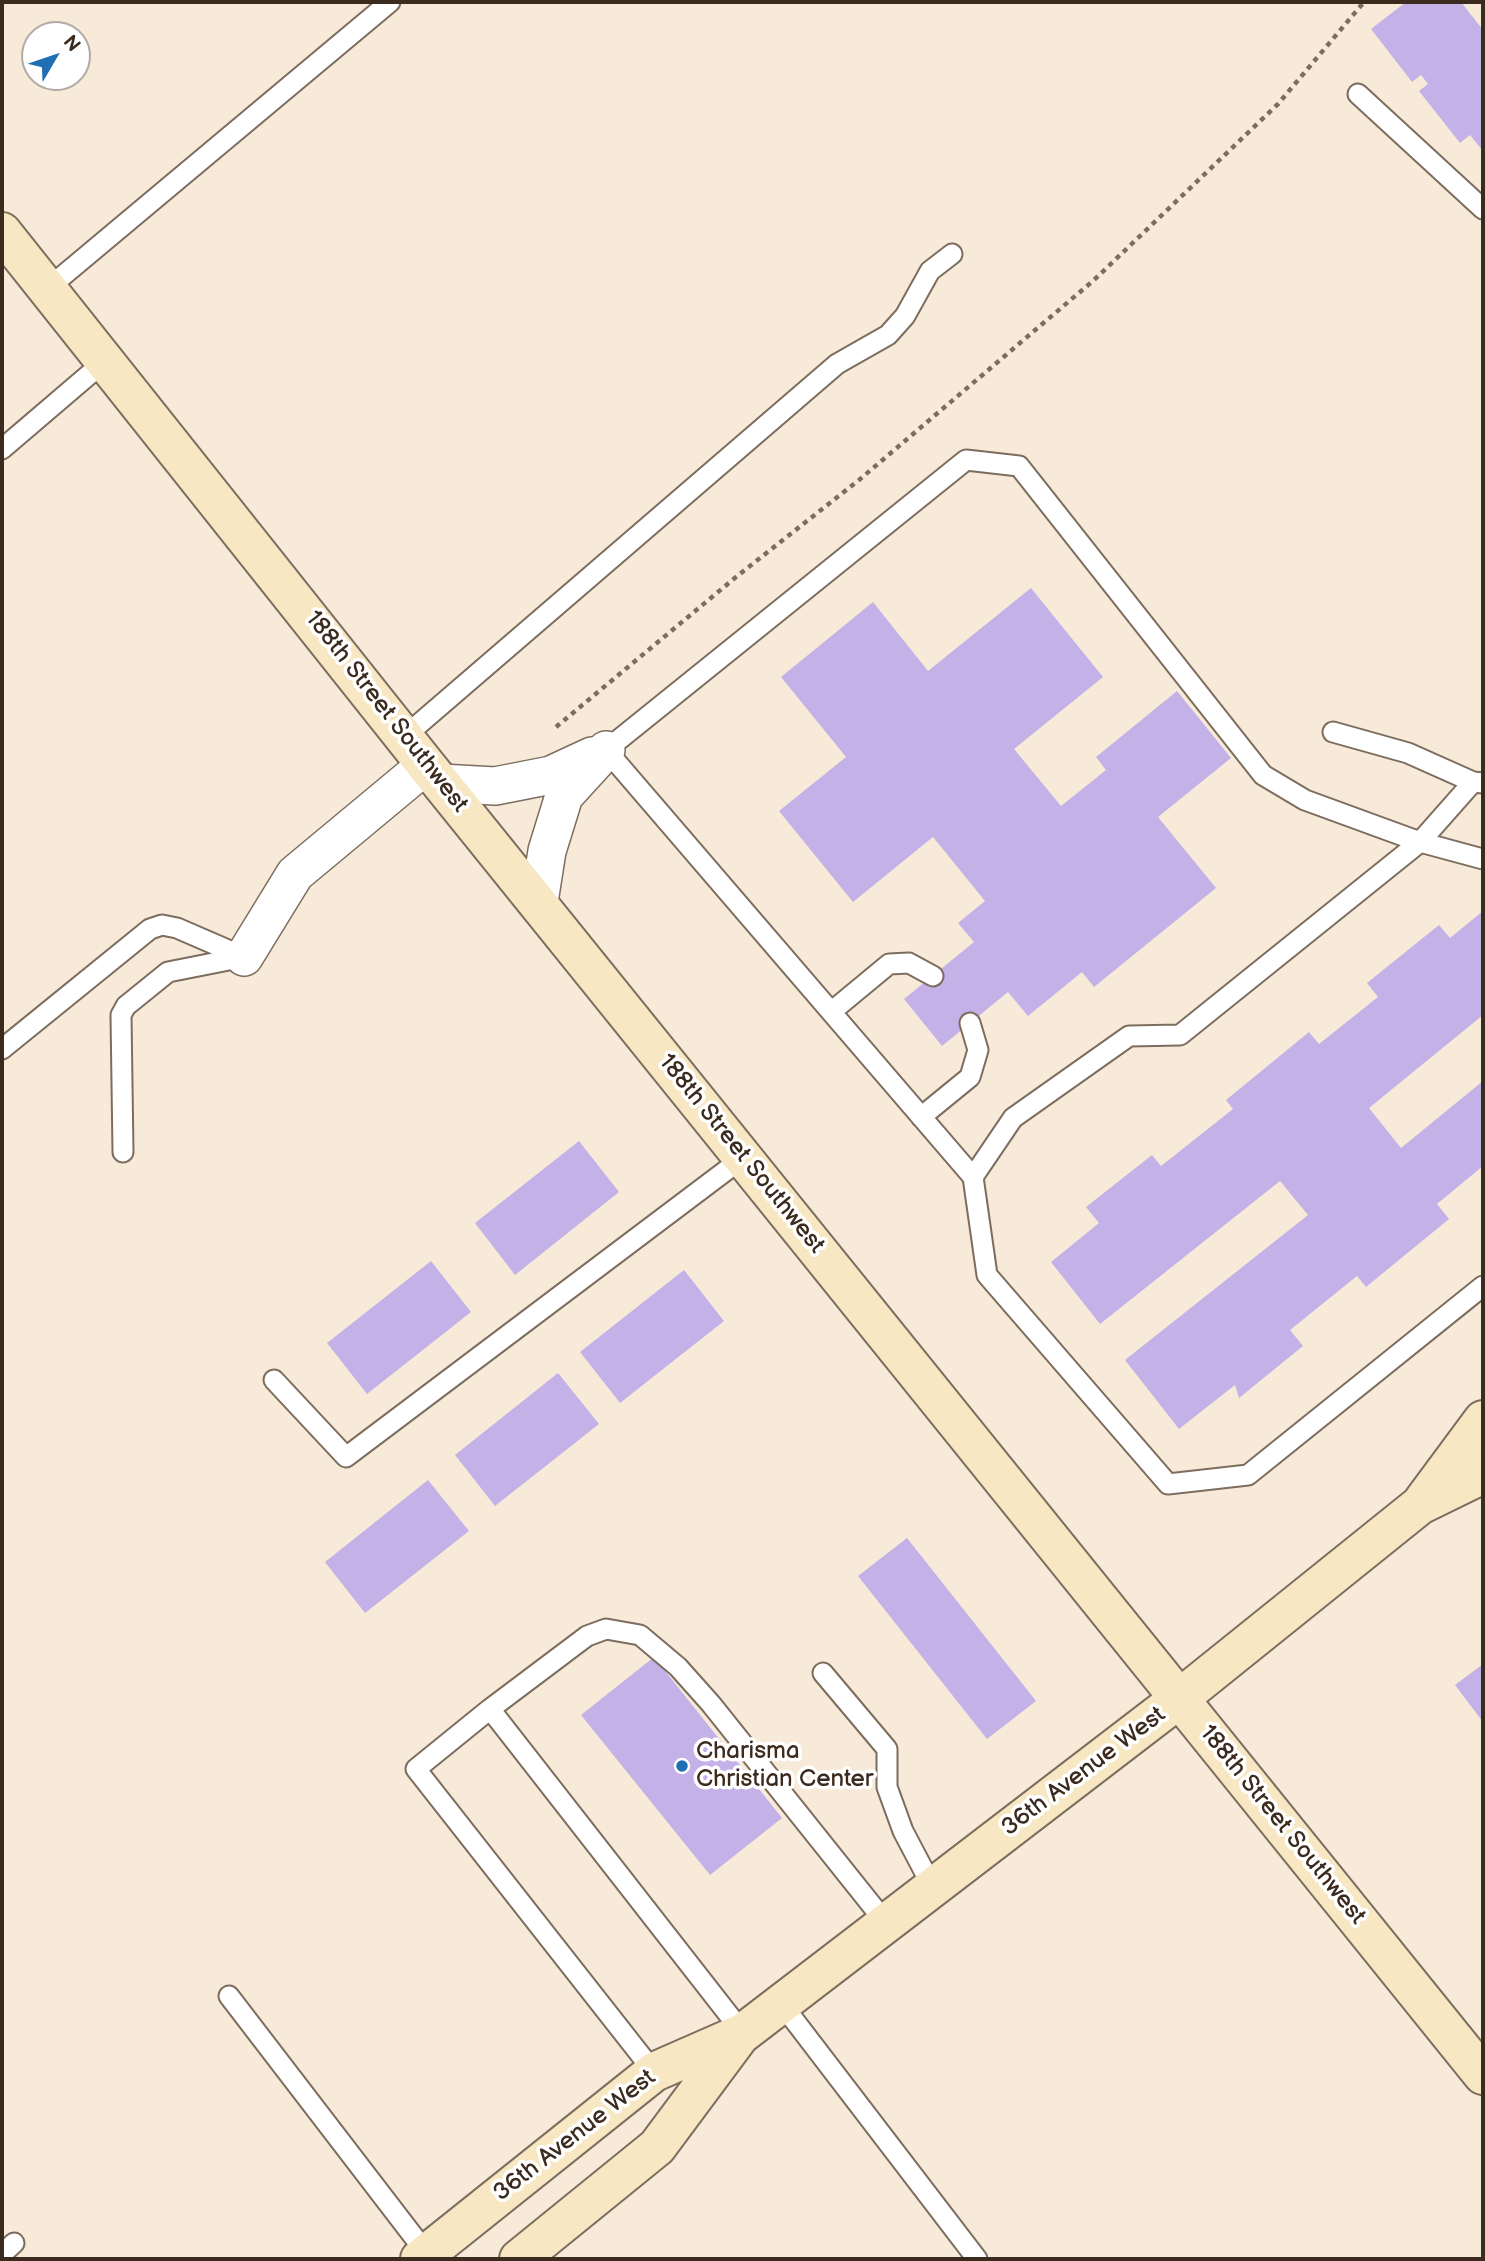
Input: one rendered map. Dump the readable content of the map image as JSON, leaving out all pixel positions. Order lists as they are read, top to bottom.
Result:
{
  "streets": {
    "street": ["188th Street Southwest", "36th Avenue West"]
  },
  "crossings": [
    ["188th Street Southwest", "36th Avenue West"]
  ],
  "places": ["Charisma Christian Center"],
  "north": "top right"
}
